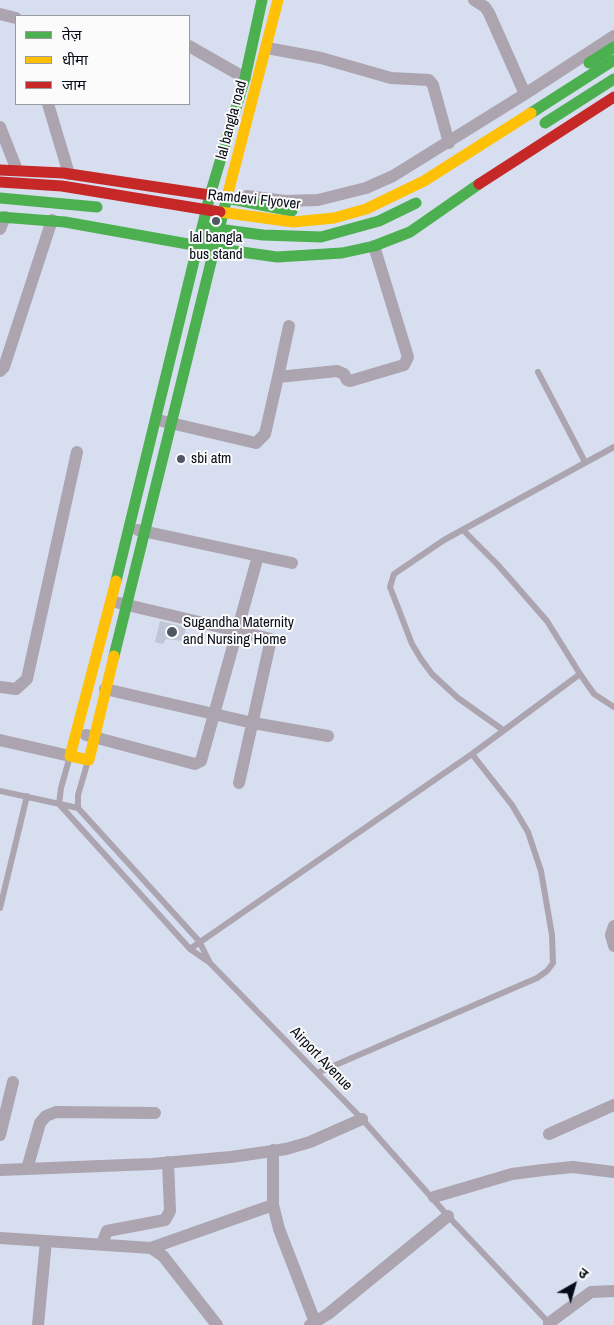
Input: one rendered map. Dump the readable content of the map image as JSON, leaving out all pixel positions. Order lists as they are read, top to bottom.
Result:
{
  "streets": {
    "main road": ["lal bangla road", "Ramdevi Flyover"],
    "lane": ["Airport Avenue"]
  },
  "places": ["lal bangla bus stand", "sbi atm", "Sugandha Maternity and Nursing Home"],
  "legend": ["तेज़", "धीमा", "जाम"],
  "north": "top right"
}
